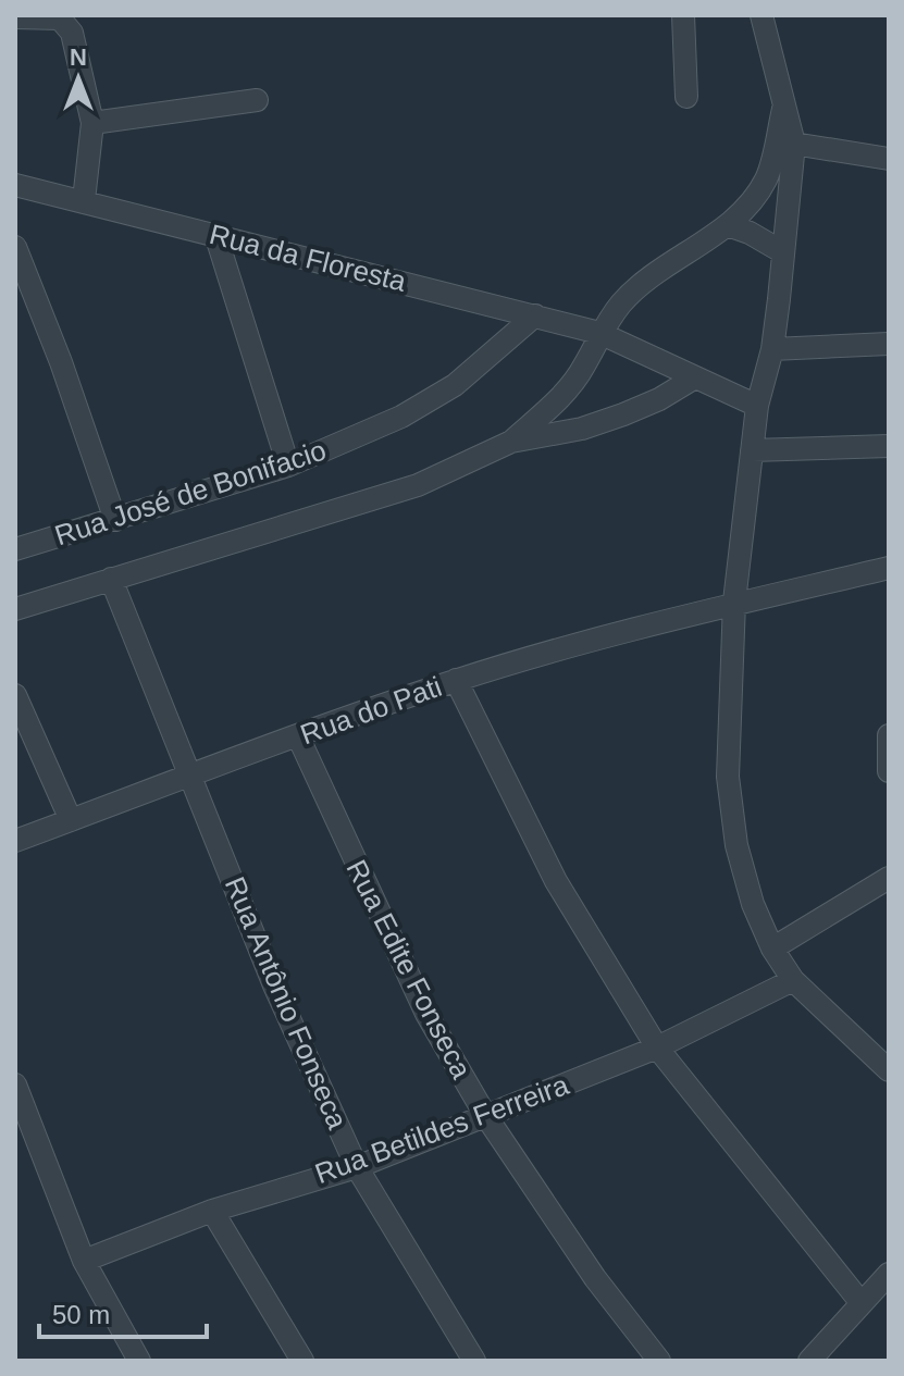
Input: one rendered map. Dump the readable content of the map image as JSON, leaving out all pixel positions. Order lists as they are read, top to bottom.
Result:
{
  "streets": {
    "street": [
      "Rua da Floresta",
      "Rua José de Bonifacio",
      "Rua do Pati",
      "Rua Edite Fonseca",
      "Rua Antônio Fonseca",
      "Rua Betildes Ferreira"
    ]
  },
  "crossings": [
    ["Rua da Floresta", "Rua José de Bonifacio"],
    ["Rua do Pati", "Rua Edite Fonseca"],
    ["Rua do Pati", "Rua Antônio Fonseca"],
    ["Rua Edite Fonseca", "Rua Betildes Ferreira"],
    ["Rua Antônio Fonseca", "Rua Betildes Ferreira"]
  ],
  "scale_bar": "50 m",
  "north": "top"
}
